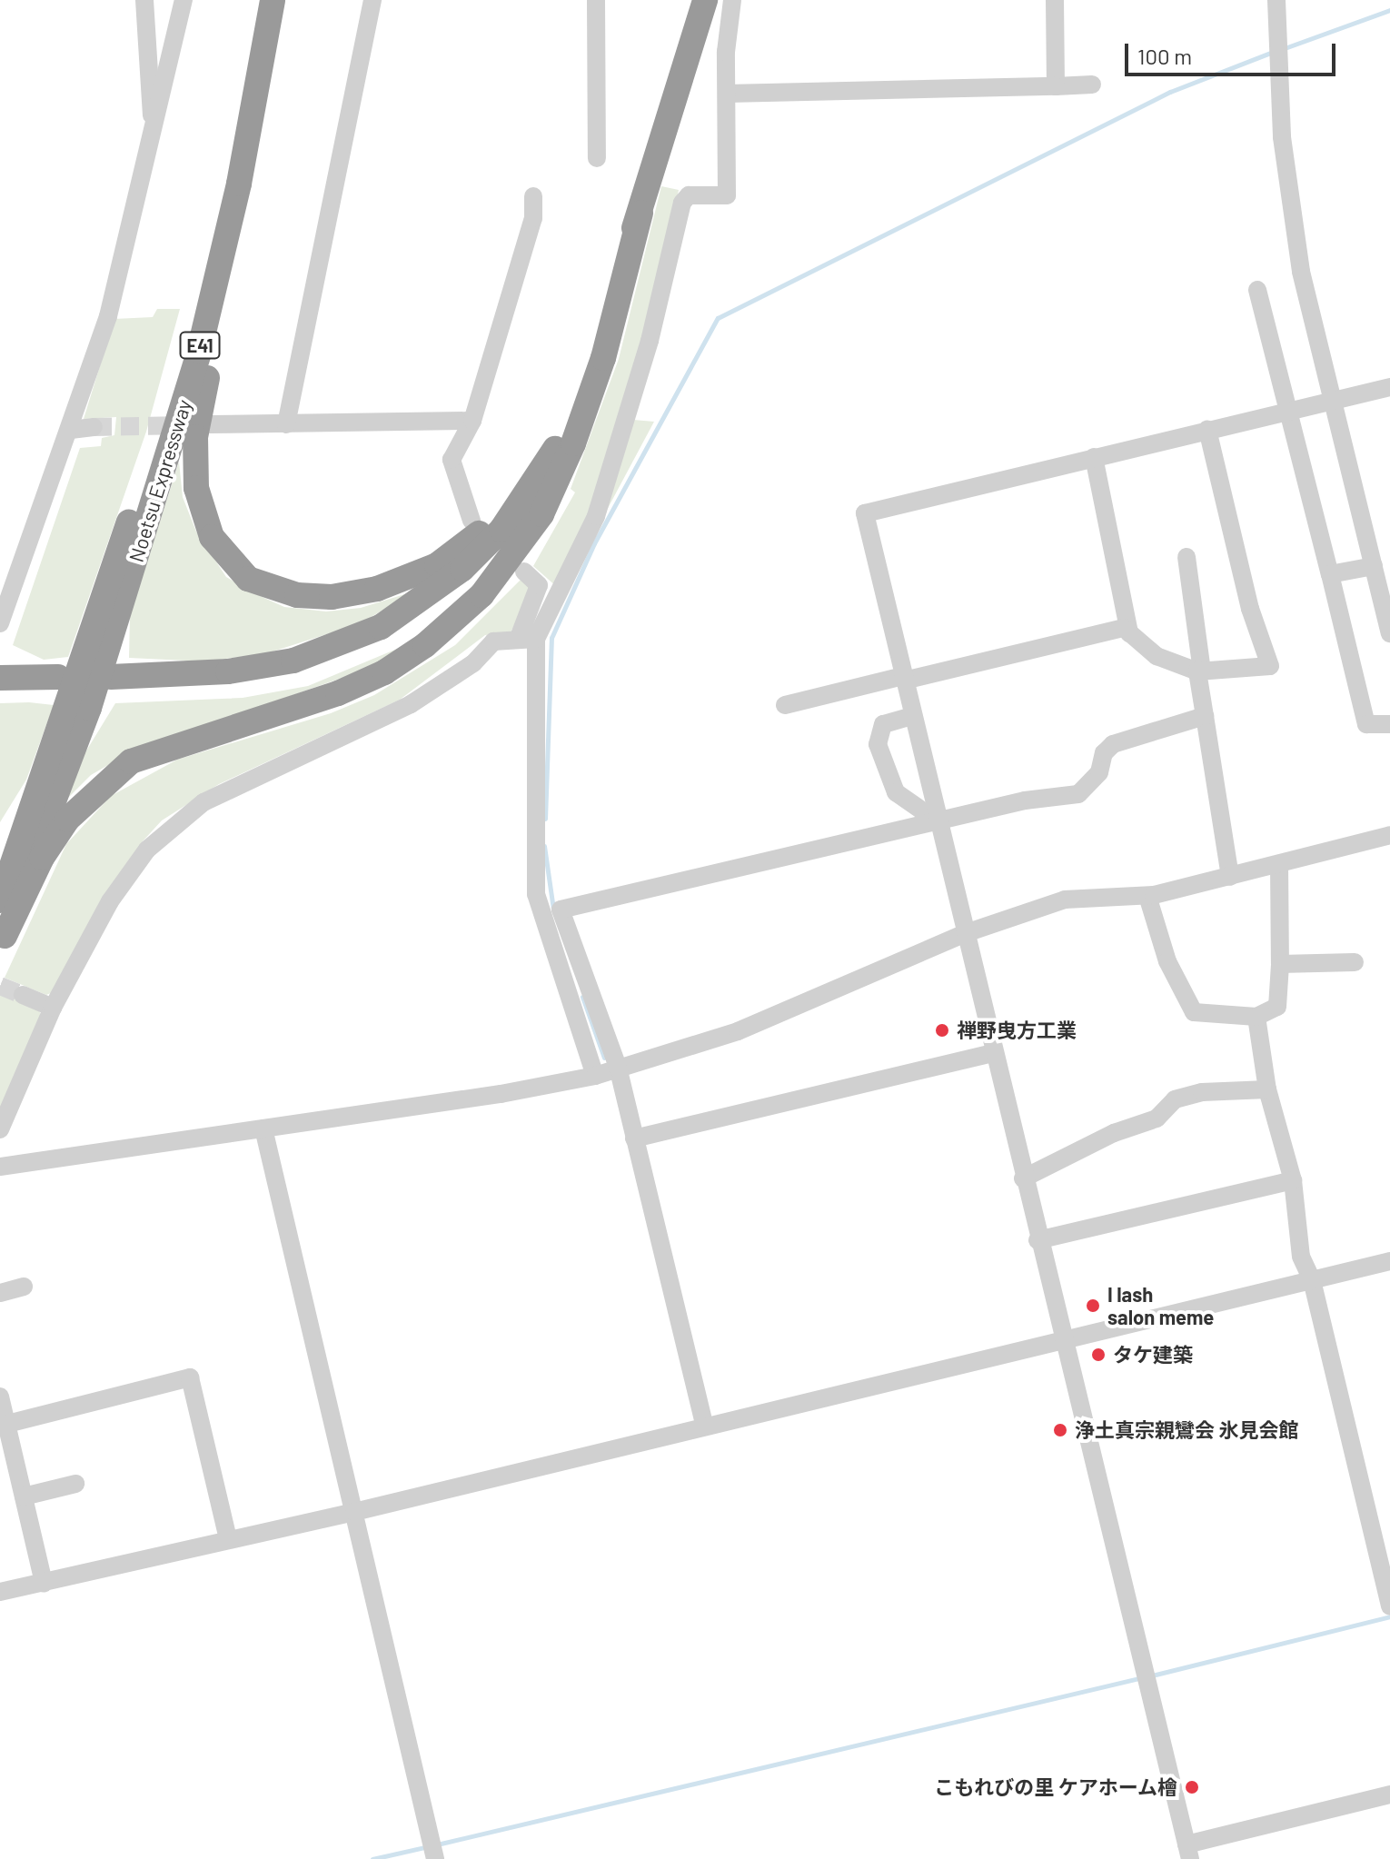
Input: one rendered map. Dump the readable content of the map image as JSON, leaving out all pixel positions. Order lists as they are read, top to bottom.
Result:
{
  "streets": {
    "highway": ["E41", "Noetsu Expressway"]
  },
  "places": [
    "禅野曳方工業",
    "I lash salon meme",
    "タケ建築",
    "浄土真宗親鸞会 氷見会館",
    "こもれびの里 ケアホーム檜"
  ],
  "scale_bar": "100 m"
}
